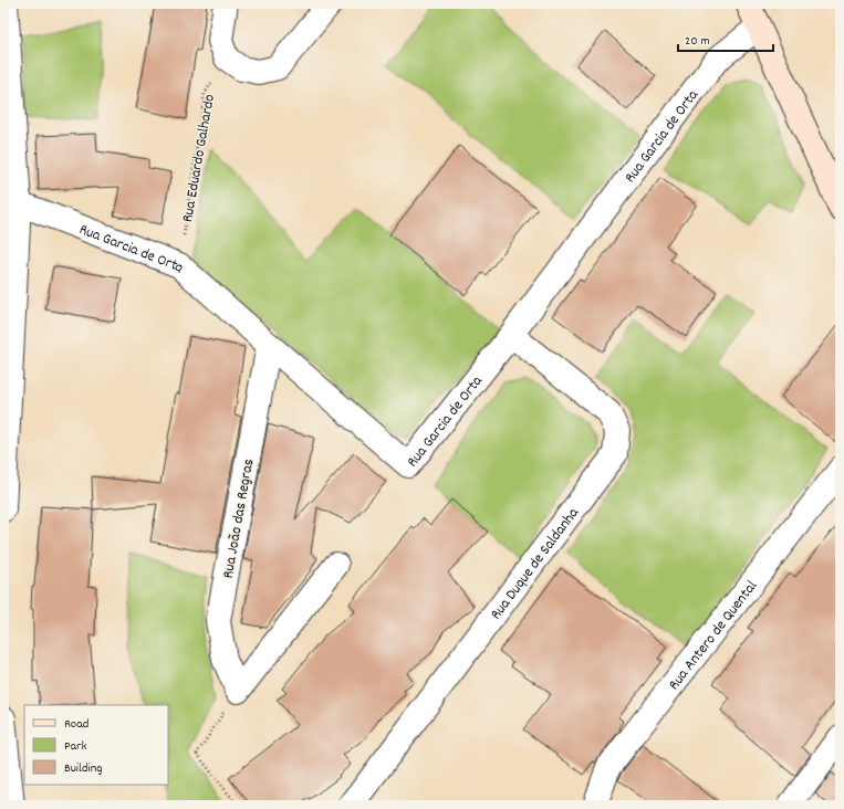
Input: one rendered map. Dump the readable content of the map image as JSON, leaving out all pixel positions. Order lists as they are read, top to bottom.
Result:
{
  "streets": {
    "street": [
      "Rua Garcia de Orta",
      "Rua João das Regras",
      "Rua Duque de Saldanha",
      "Rua Antero de Quental"
    ],
    "path": ["Rua Eduardo Galhardo"]
  },
  "crossings": [
    ["Rua Garcia de Orta", "Rua Eduardo Galhardo"],
    ["Rua Garcia de Orta", "Rua João das Regras"],
    ["Rua Garcia de Orta", "Rua Duque de Saldanha"]
  ],
  "legend": ["Road", "Park", "Building"],
  "scale_bar": "20 m"
}
